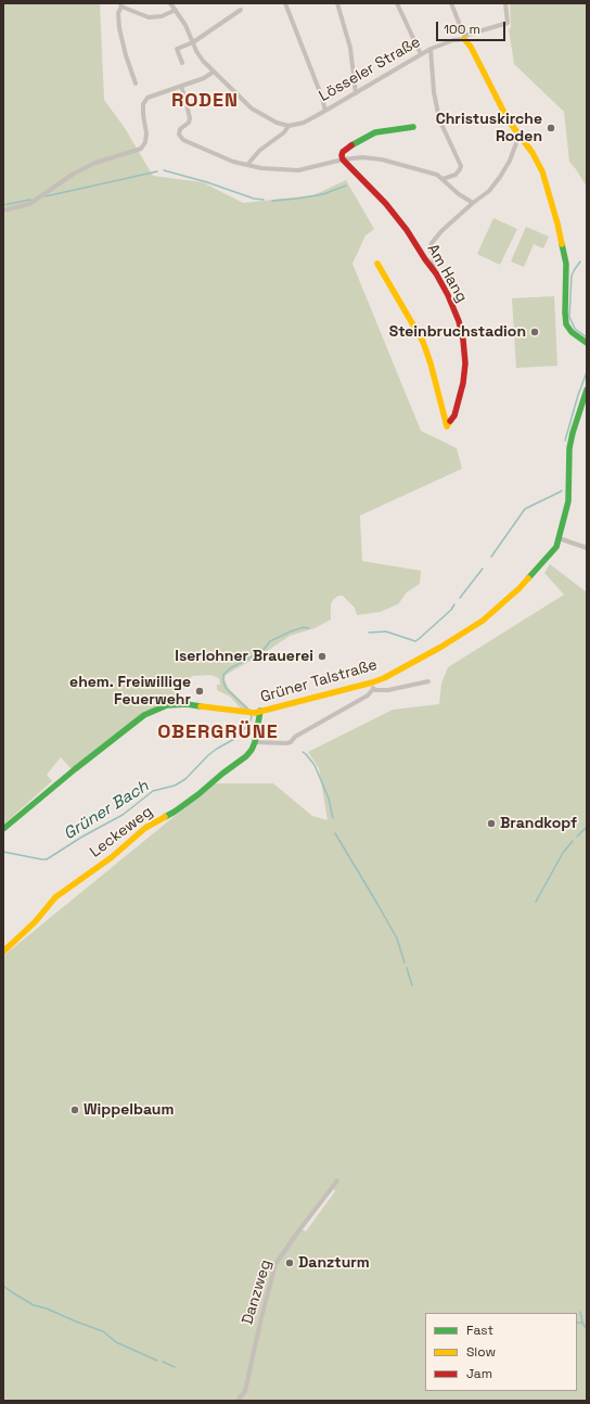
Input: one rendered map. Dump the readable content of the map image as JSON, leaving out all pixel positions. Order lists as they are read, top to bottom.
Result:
{
  "streets": {
    "street": [
      "Lösseler Straße",
      "Am Hang",
      "Grüner Talstraße",
      "Leckeweg",
      "Danzweg"
    ]
  },
  "crossings": [
    ["Grüner Talstraße", "Leckeweg"]
  ],
  "districts": ["RODEN", "OBERGRÜNE"],
  "water": ["Grüner Bach"],
  "places": [
    "Christuskirche Roden",
    "Steinbruchstadion",
    "Iserlohner Brauerei",
    "ehem. Freiwillige Feuerwehr",
    "Brandkopf",
    "Wippelbaum",
    "Danzturm"
  ],
  "legend": ["Fast", "Slow", "Jam"],
  "scale_bar": "100 m"
}
